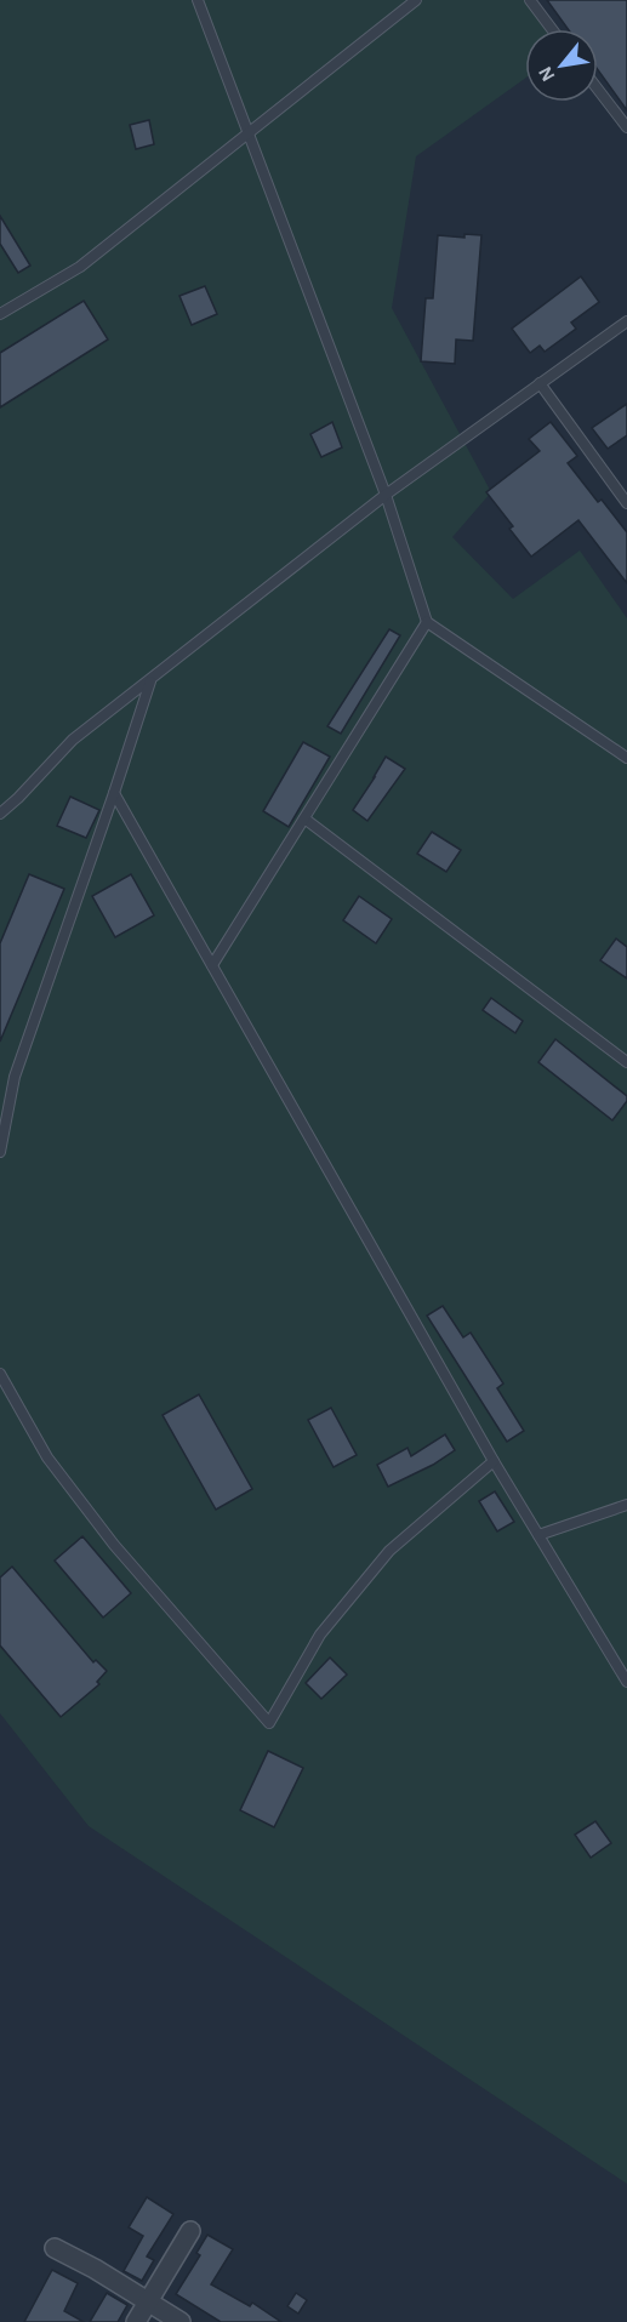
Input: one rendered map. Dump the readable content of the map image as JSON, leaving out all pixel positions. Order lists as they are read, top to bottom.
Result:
{
  "north": "bottom left"
}
